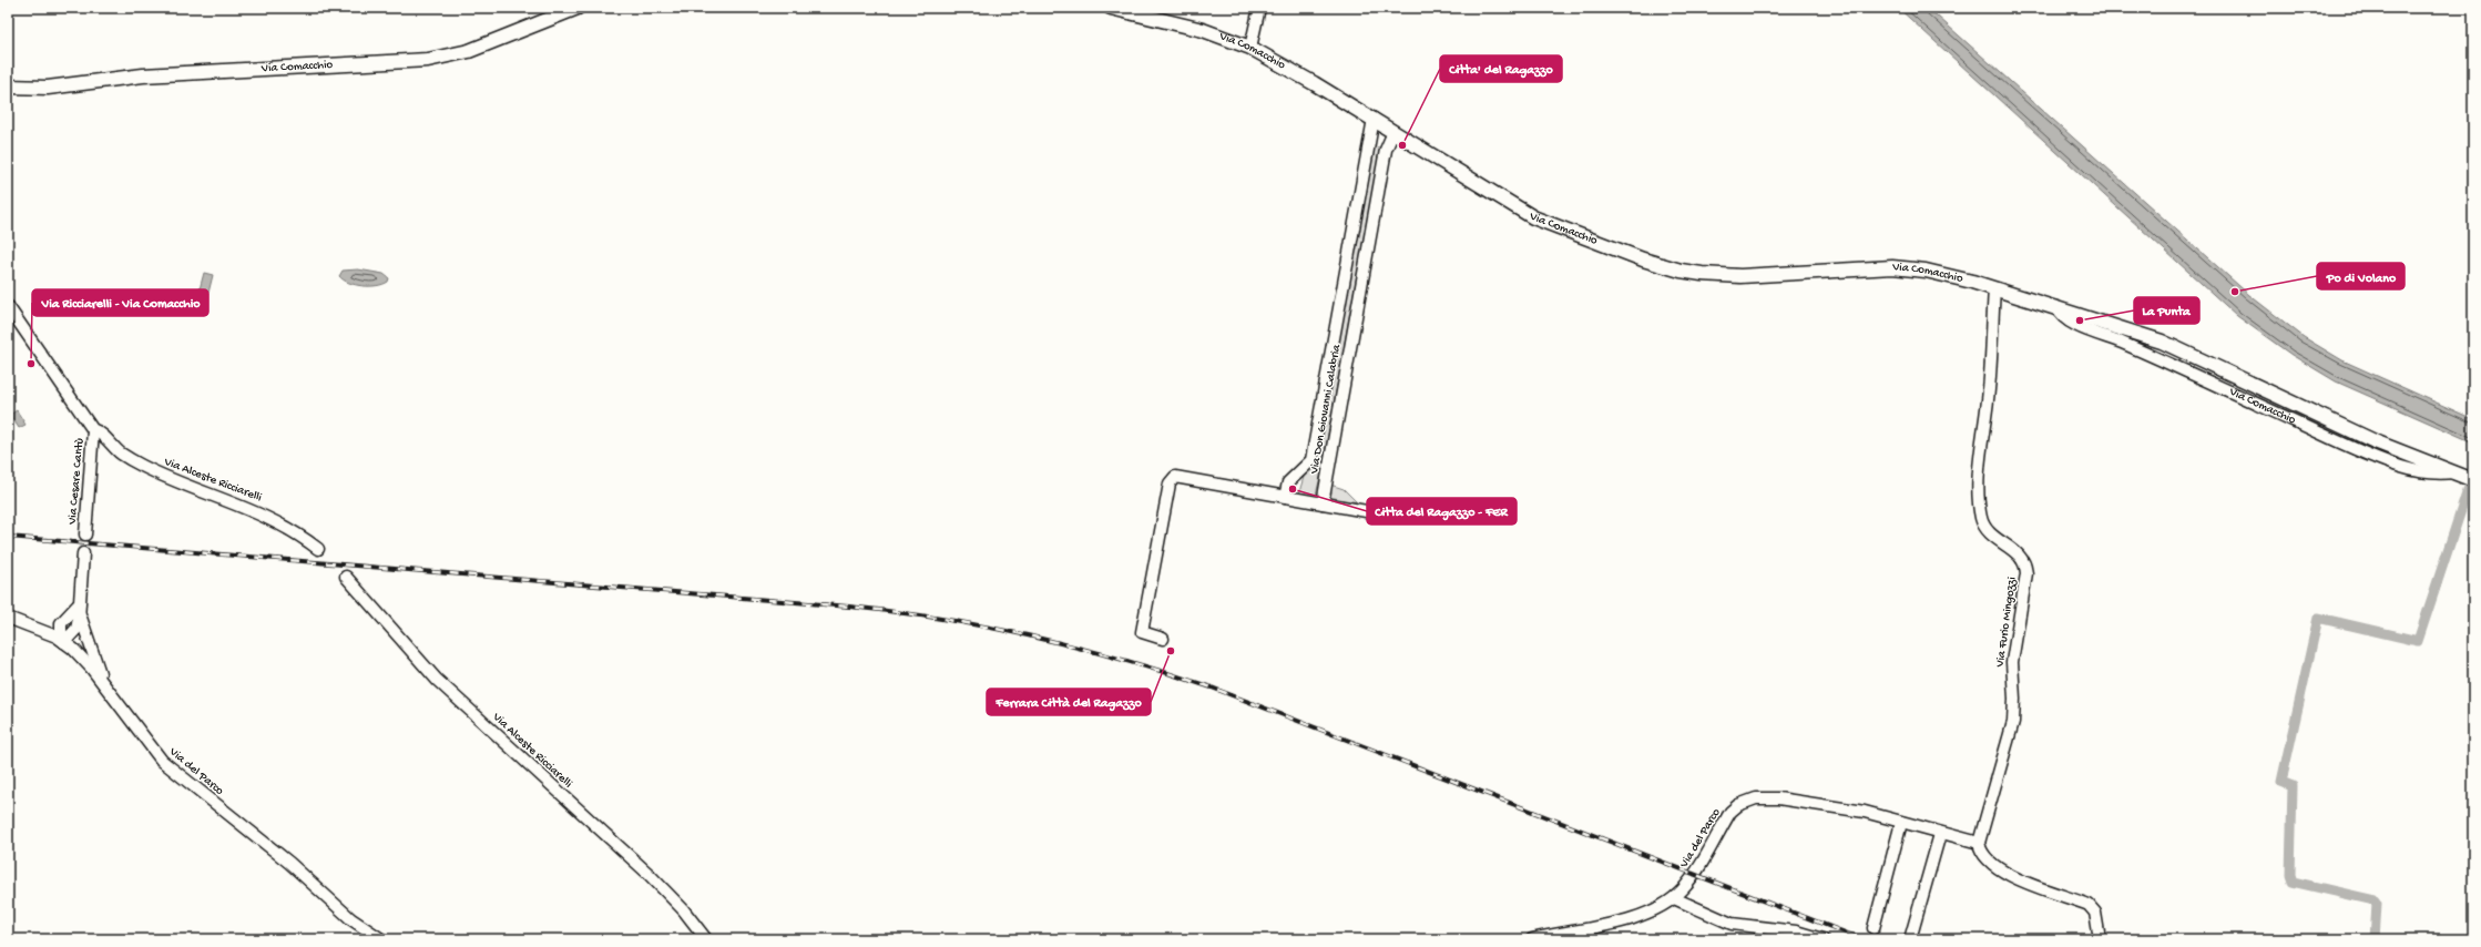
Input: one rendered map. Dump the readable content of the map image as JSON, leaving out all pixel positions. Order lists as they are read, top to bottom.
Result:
{
  "streets": {
    "main road": ["Via Comacchio"],
    "street": [
      "Via Don Giovanni Calabria",
      "Via Alceste Ricciarelli",
      "Via Cesare Cantù",
      "Via Furio Mingozzi",
      "Via del Parco"
    ]
  },
  "crossings": [
    ["Via Comacchio", "Via Don Giovanni Calabria"],
    ["Via Comacchio", "Via Furio Mingozzi"],
    ["Via Alceste Ricciarelli", "Via Cesare Cantù"],
    ["Via Furio Mingozzi", "Via del Parco"]
  ],
  "places": [
    "Citta' del Ragazzo",
    "Po di Volano",
    "La Punta",
    "Via Ricciarelli - Via Comacchio",
    "Citta del Ragazzo - FER",
    "Ferrara Città del Ragazzo"
  ]
}
